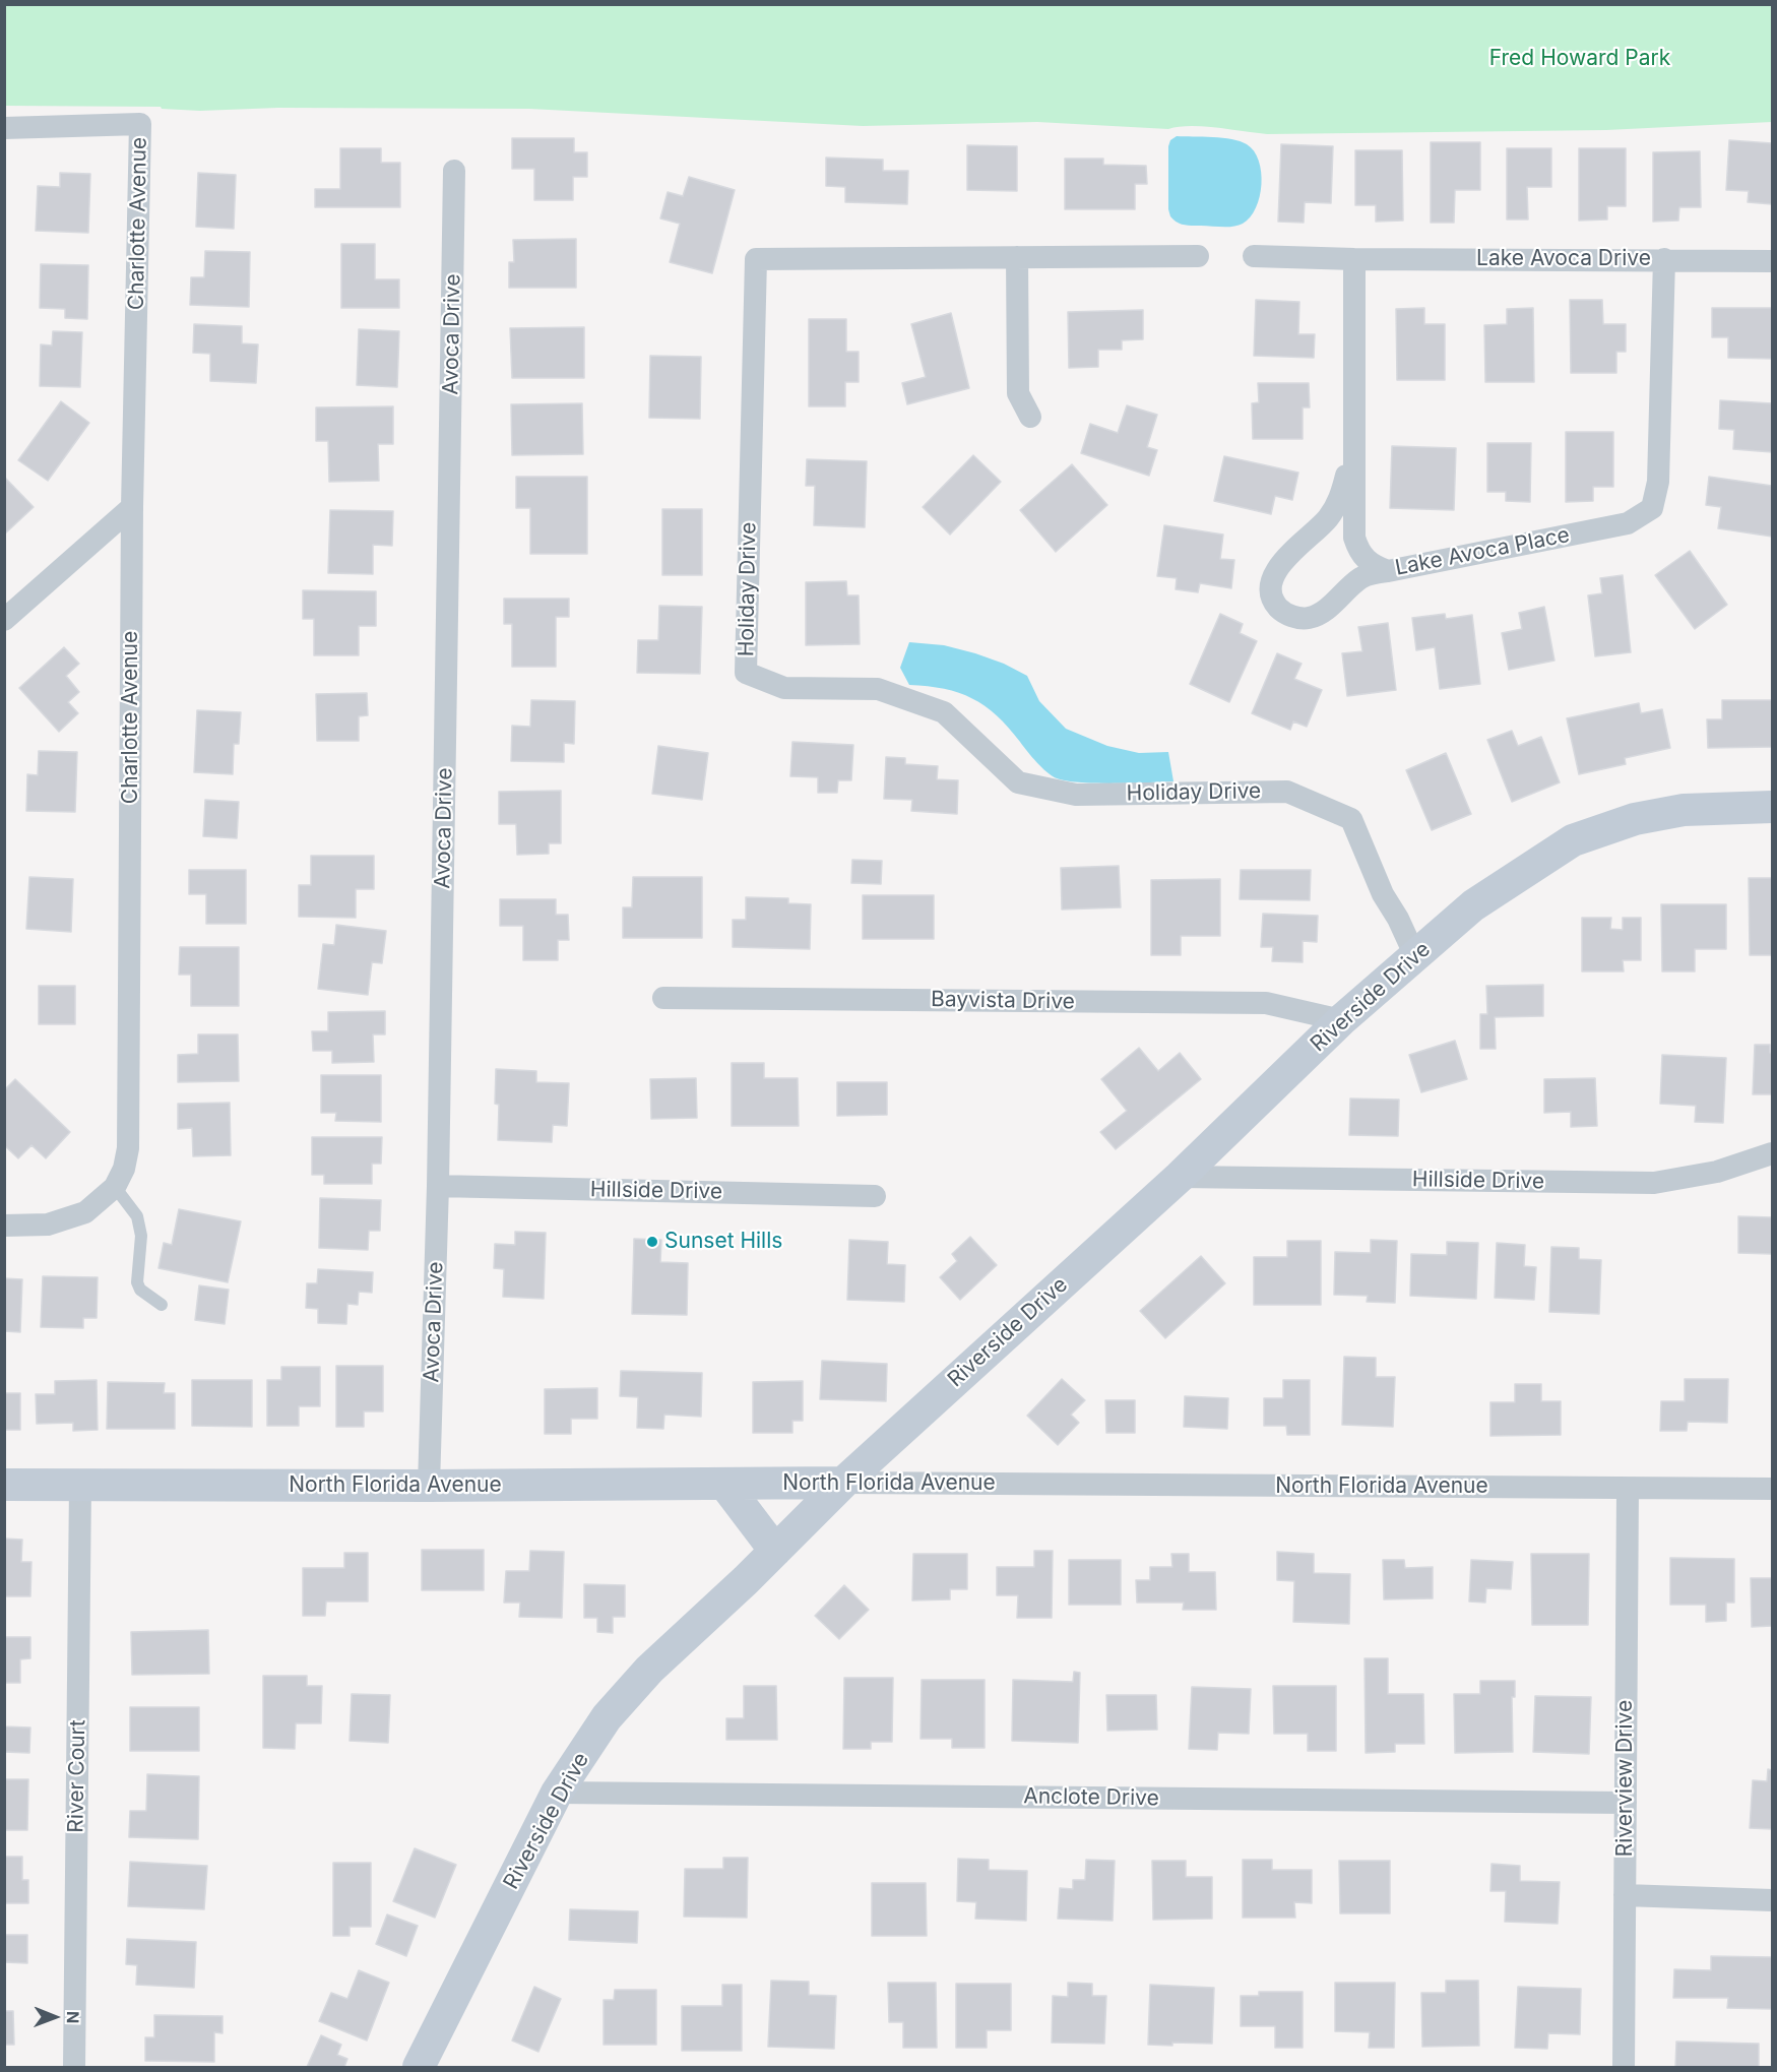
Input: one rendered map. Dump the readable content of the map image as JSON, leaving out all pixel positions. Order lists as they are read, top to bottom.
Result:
{
  "streets": {
    "street": [
      "Charlotte Avenue",
      "Lake Avoca Drive",
      "Avoca Drive",
      "Lake Avoca Place",
      "Holiday Drive",
      "Riverside Drive",
      "Bayvista Drive",
      "Hillside Drive",
      "North Florida Avenue",
      "River Court",
      "Riverview Drive",
      "Anclote Drive"
    ]
  },
  "crossings": [
    ["Lake Avoca Drive", "Lake Avoca Place"],
    ["Avoca Drive", "Hillside Drive"],
    ["Avoca Drive", "North Florida Avenue"],
    ["Holiday Drive", "Riverside Drive"],
    ["Riverside Drive", "Bayvista Drive"],
    ["Riverside Drive", "Hillside Drive"],
    ["Riverside Drive", "North Florida Avenue"],
    ["Riverside Drive", "Anclote Drive"],
    ["North Florida Avenue", "River Court"],
    ["North Florida Avenue", "Riverview Drive"],
    ["Riverview Drive", "Anclote Drive"]
  ],
  "parks": ["Fred Howard Park"],
  "places": ["Sunset Hills"],
  "north": "right"
}
